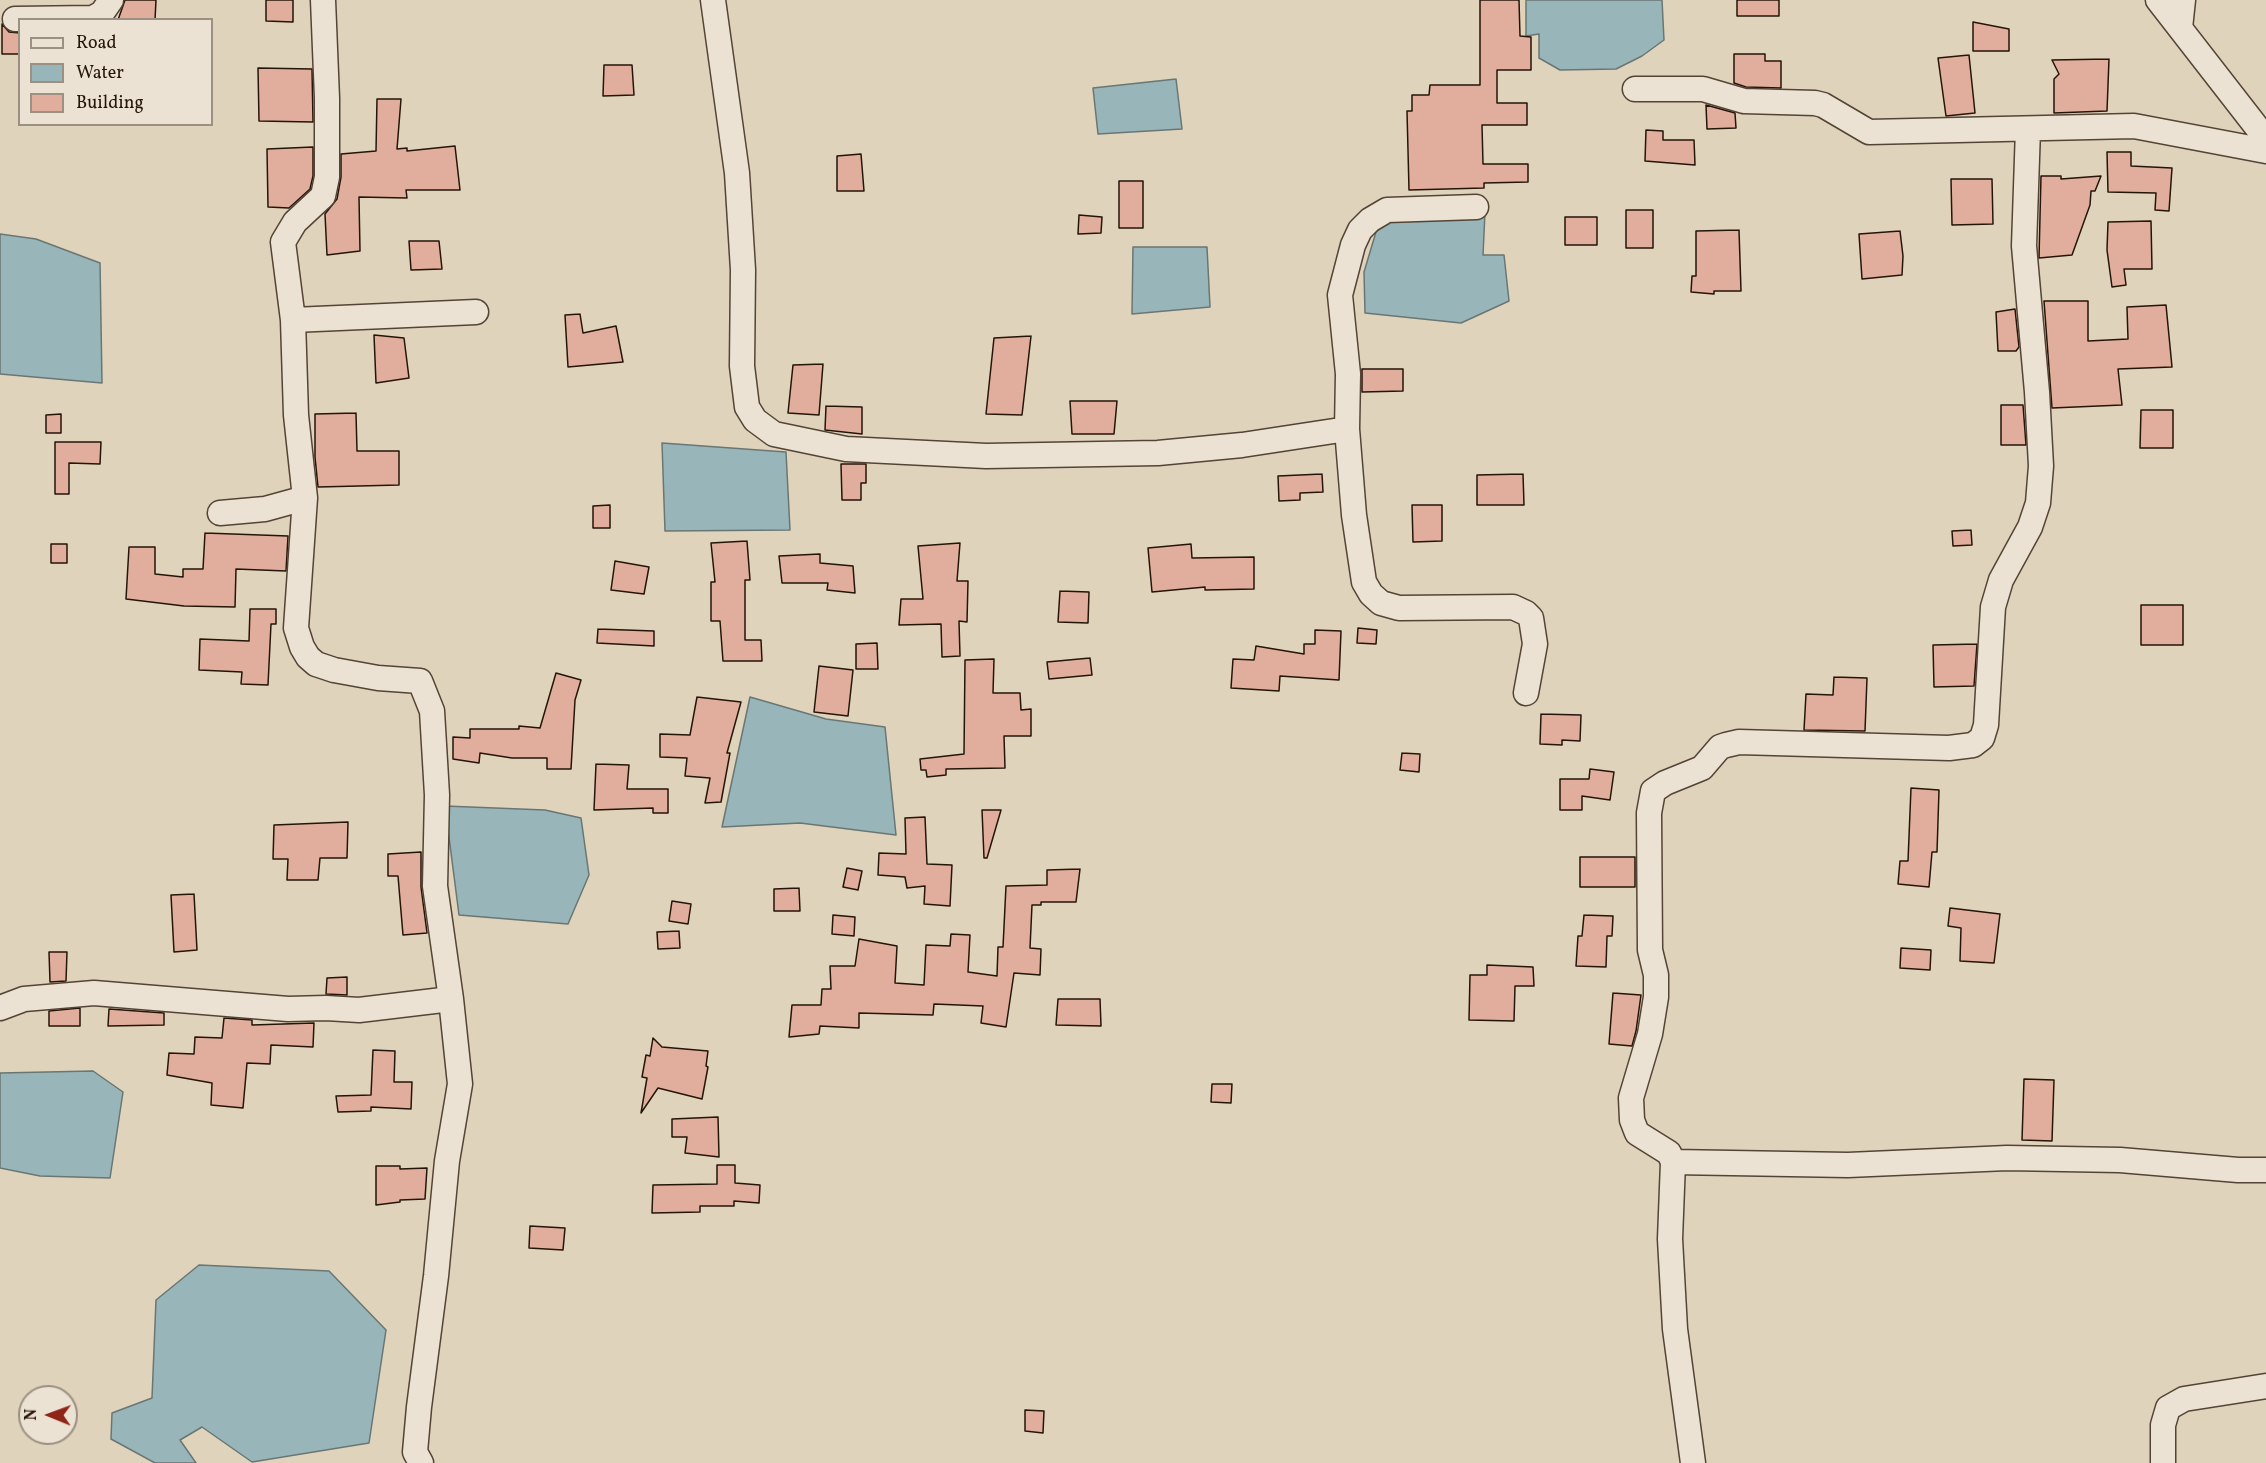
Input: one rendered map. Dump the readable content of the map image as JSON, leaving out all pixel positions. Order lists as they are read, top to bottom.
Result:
{
  "legend": ["Road", "Water", "Building"],
  "north": "left"
}
